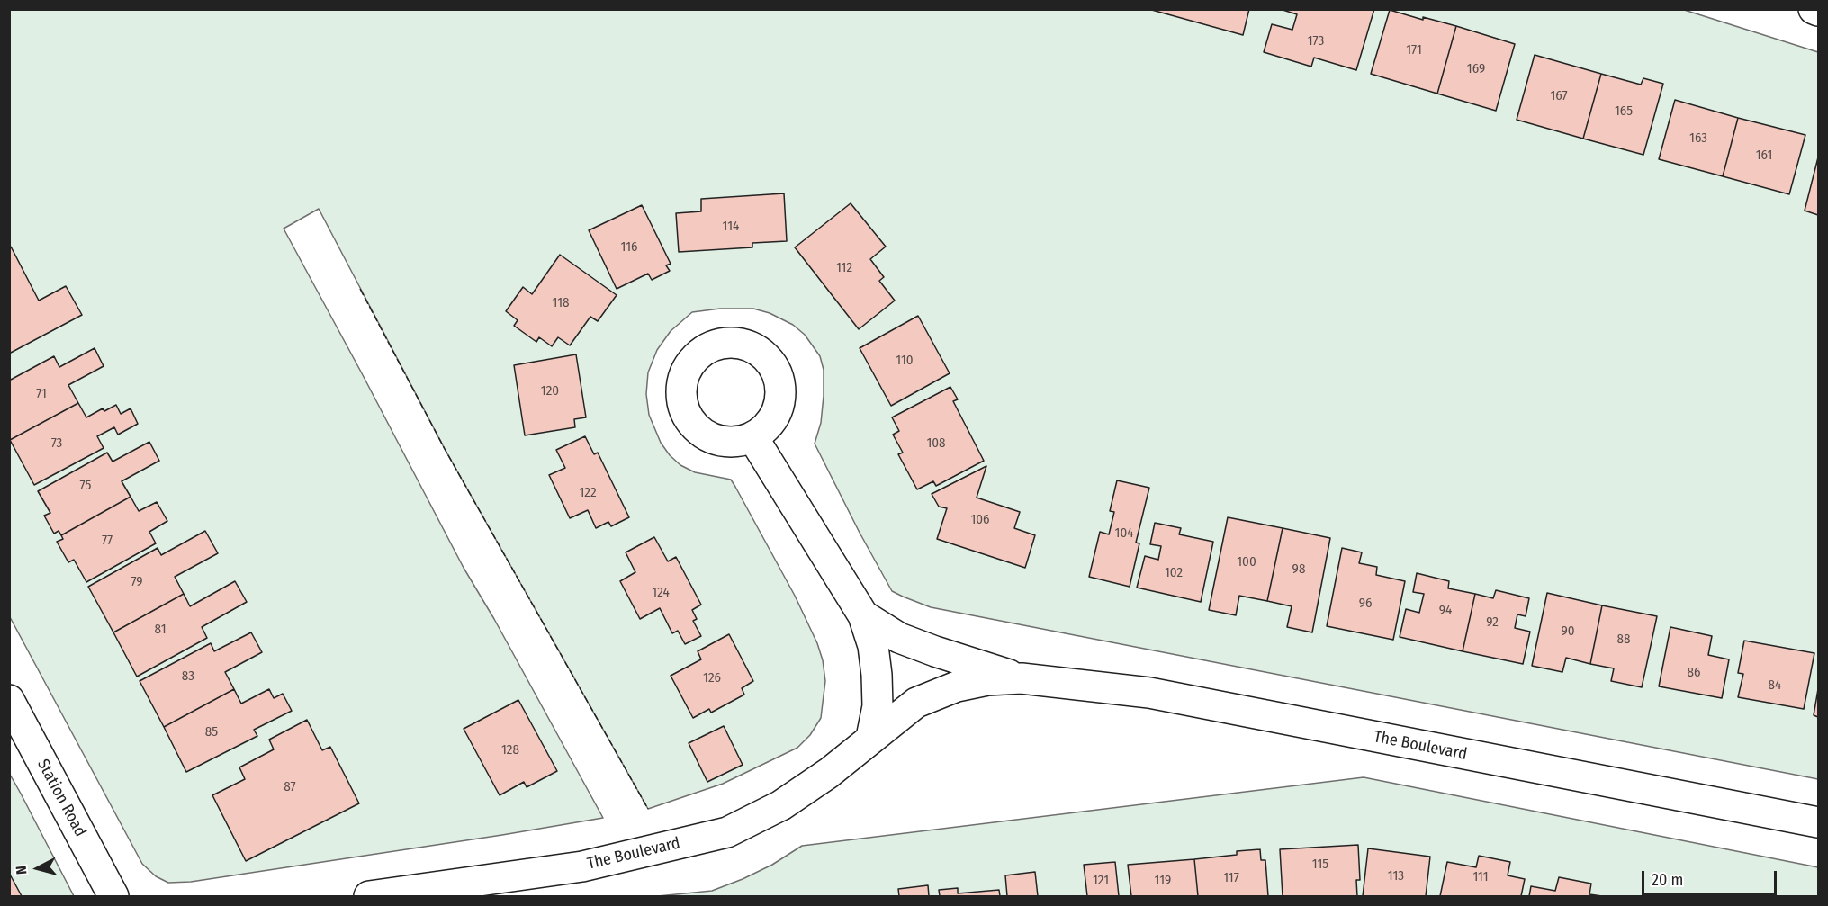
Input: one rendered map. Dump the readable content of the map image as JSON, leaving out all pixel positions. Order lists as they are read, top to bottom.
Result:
{
  "streets": {
    "street": ["The Boulevard", "Station Road"]
  },
  "house_numbers": [
    "173",
    "171",
    "169",
    "167",
    "165",
    "163",
    "161",
    "114",
    "116",
    "112",
    "118",
    "110",
    "120",
    "71",
    "73",
    "108",
    "75",
    "122",
    "106",
    "104",
    "77",
    "100",
    "98",
    "102",
    "79",
    "124",
    "96",
    "94",
    "92",
    "81",
    "90",
    "88",
    "86",
    "83",
    "126",
    "84",
    "85",
    "128",
    "87",
    "115",
    "113",
    "111",
    "117",
    "121",
    "119"
  ],
  "scale_bar": "20 m",
  "north": "left"
}
